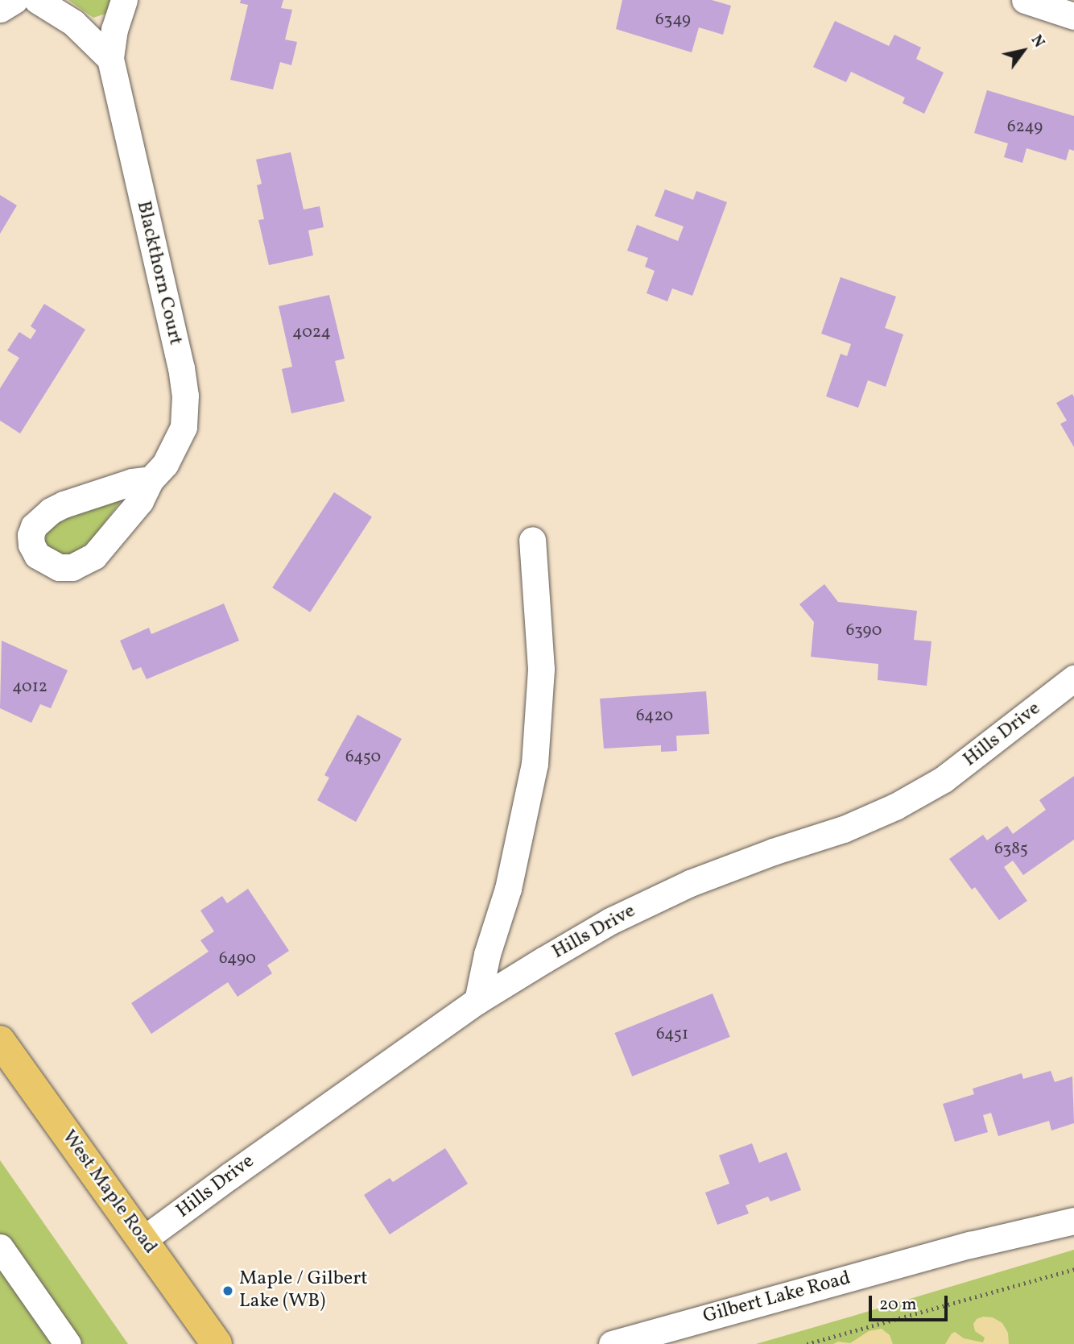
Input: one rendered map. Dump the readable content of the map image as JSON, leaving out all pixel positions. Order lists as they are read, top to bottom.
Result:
{
  "streets": {
    "main road": ["West Maple Road"],
    "street": ["Blackthorn Court", "Hills Drive", "Gilbert Lake Road"]
  },
  "crossings": [
    ["Hills Drive", "West Maple Road"]
  ],
  "places": ["Maple / Gilbert Lake (WB)"],
  "house_numbers": [
    "6349",
    "6249",
    "4024",
    "6390",
    "4012",
    "6420",
    "6450",
    "6385",
    "6490",
    "6451"
  ],
  "scale_bar": "20 m",
  "north": "top right"
}
